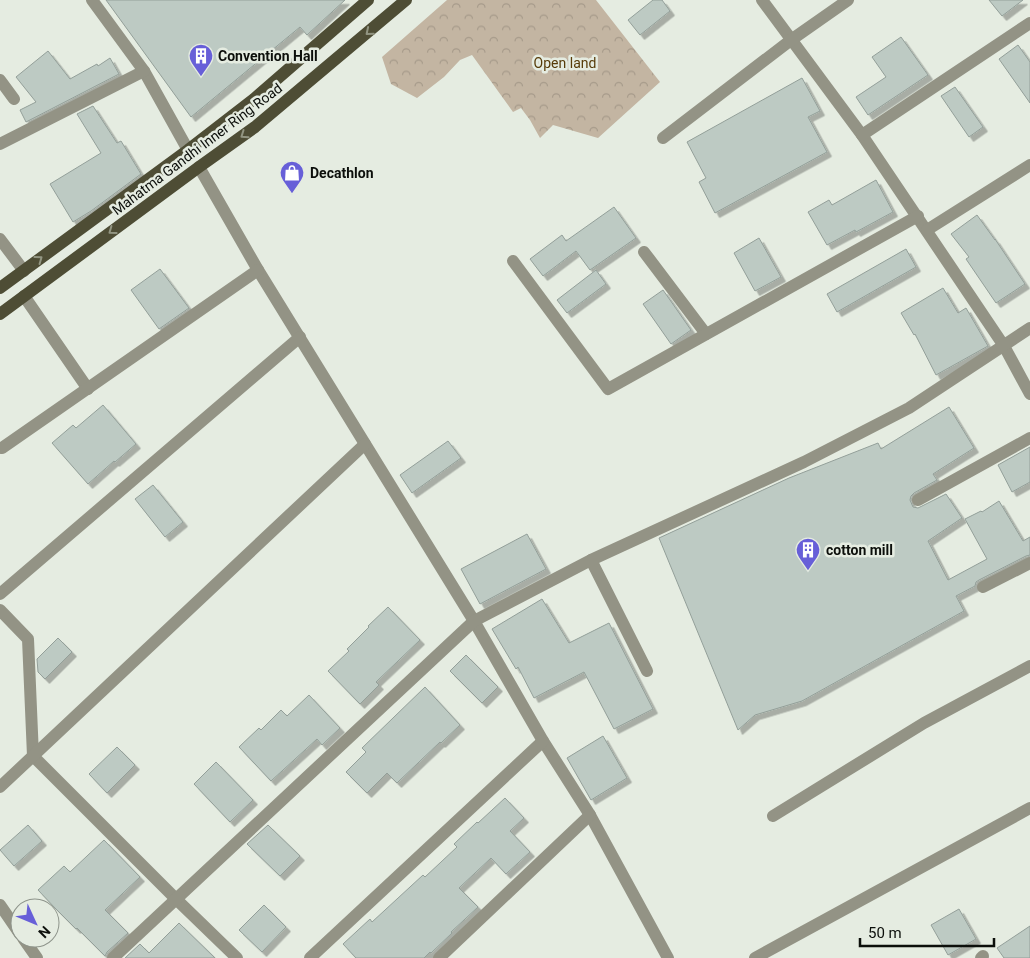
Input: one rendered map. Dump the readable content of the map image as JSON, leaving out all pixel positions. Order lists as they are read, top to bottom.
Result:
{
  "streets": {
    "main road": ["Mahatma Gandhi Inner Ring Road"]
  },
  "parks": ["Open land"],
  "places": {
    "building": ["Convention Hall", "cotton mill"],
    "shop": ["Decathlon"]
  },
  "scale_bar": "50 m",
  "north": "bottom right"
}
